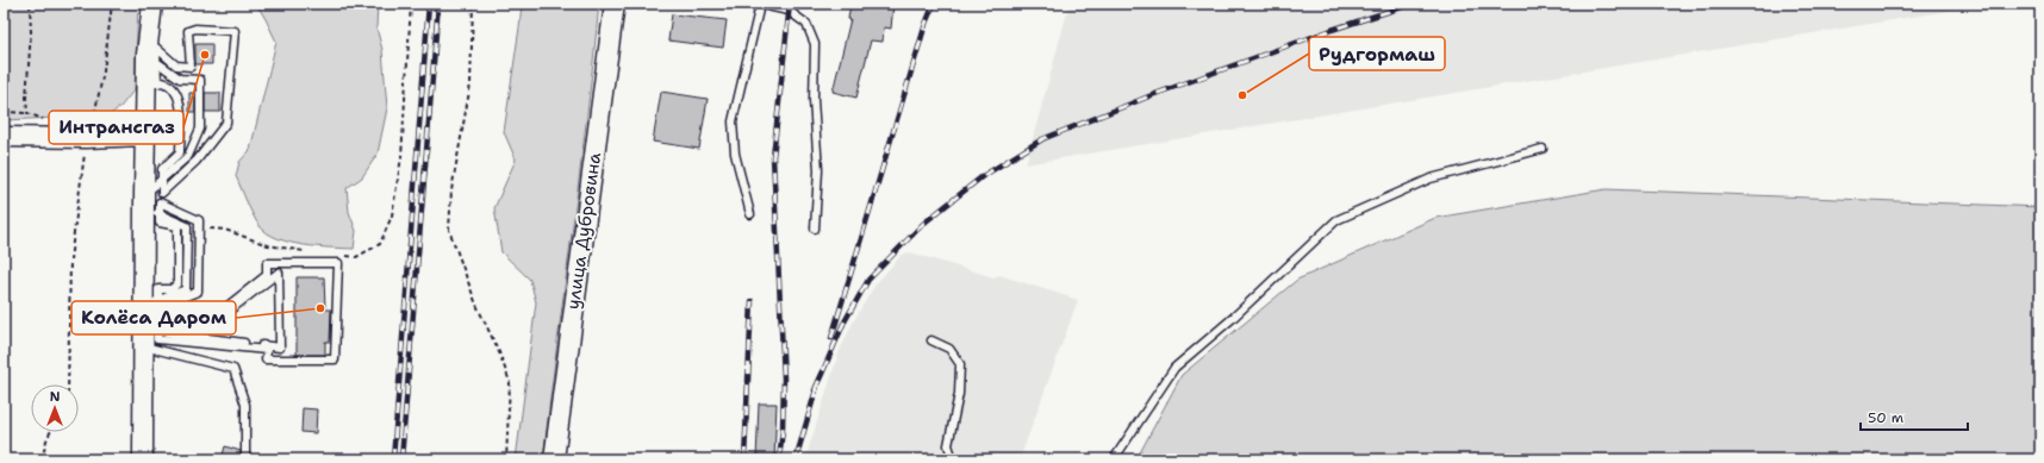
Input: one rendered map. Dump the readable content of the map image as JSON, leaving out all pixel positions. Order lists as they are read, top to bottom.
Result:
{
  "streets": {
    "main road": ["улица Дубровина"]
  },
  "places": ["Интрансгаз", "Рудгормаш", "Колёса Даром"],
  "scale_bar": "50 m",
  "north": "top"
}
